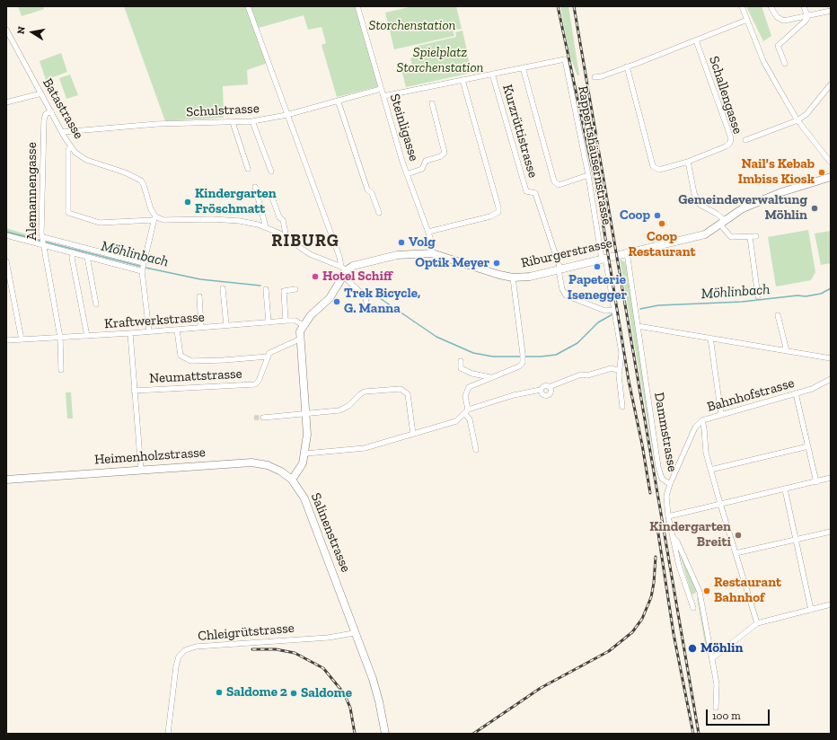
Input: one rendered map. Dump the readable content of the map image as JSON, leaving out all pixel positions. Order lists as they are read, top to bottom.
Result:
{
  "streets": {
    "street": [
      "Schallengasse",
      "Batastrasse",
      "Schulstrasse",
      "Steinligasse",
      "Kurzrüttistrasse",
      "Rappertshäusernstrasse",
      "Alemannengasse",
      "Riburgerstrasse",
      "Kraftwerkstrasse",
      "Neumattstrasse",
      "Bahnhofstrasse",
      "Dammstrasse",
      "Heimenholzstrasse",
      "Salinenstrasse",
      "Chleigrütstrasse"
    ]
  },
  "crossings": [
    ["Batastrasse", "Schulstrasse"],
    ["Batastrasse", "Alemannengasse"],
    ["Schulstrasse", "Steinligasse"],
    ["Steinligasse", "Riburgerstrasse"],
    ["Kurzrüttistrasse", "Riburgerstrasse"],
    ["Rappertshäusernstrasse", "Riburgerstrasse"],
    ["Alemannengasse", "Kraftwerkstrasse"],
    ["Riburgerstrasse", "Dammstrasse"],
    ["Bahnhofstrasse", "Dammstrasse"],
    ["Heimenholzstrasse", "Salinenstrasse"],
    ["Salinenstrasse", "Chleigrütstrasse"]
  ],
  "districts": ["RIBURG"],
  "water": ["Möhlinbach"],
  "parks": ["Storchenstation", "Spielplatz Storchenstation"],
  "places": [
    "Nail's Kebab Imbiss Kiosk",
    "Kindergarten Fröschmatt",
    "Gemeindeverwaltung Möhlin",
    "Coop",
    "Coop Restaurant",
    "Volg",
    "Optik Meyer",
    "Papeterie Isenegger",
    "Hotel Schiff",
    "Trek Bicycle, G. Manna",
    "Kindergarten Breiti",
    "Restaurant Bahnhof",
    "Möhlin",
    "Saldome 2",
    "Saldome"
  ],
  "scale_bar": "100 m",
  "north": "left"
}
